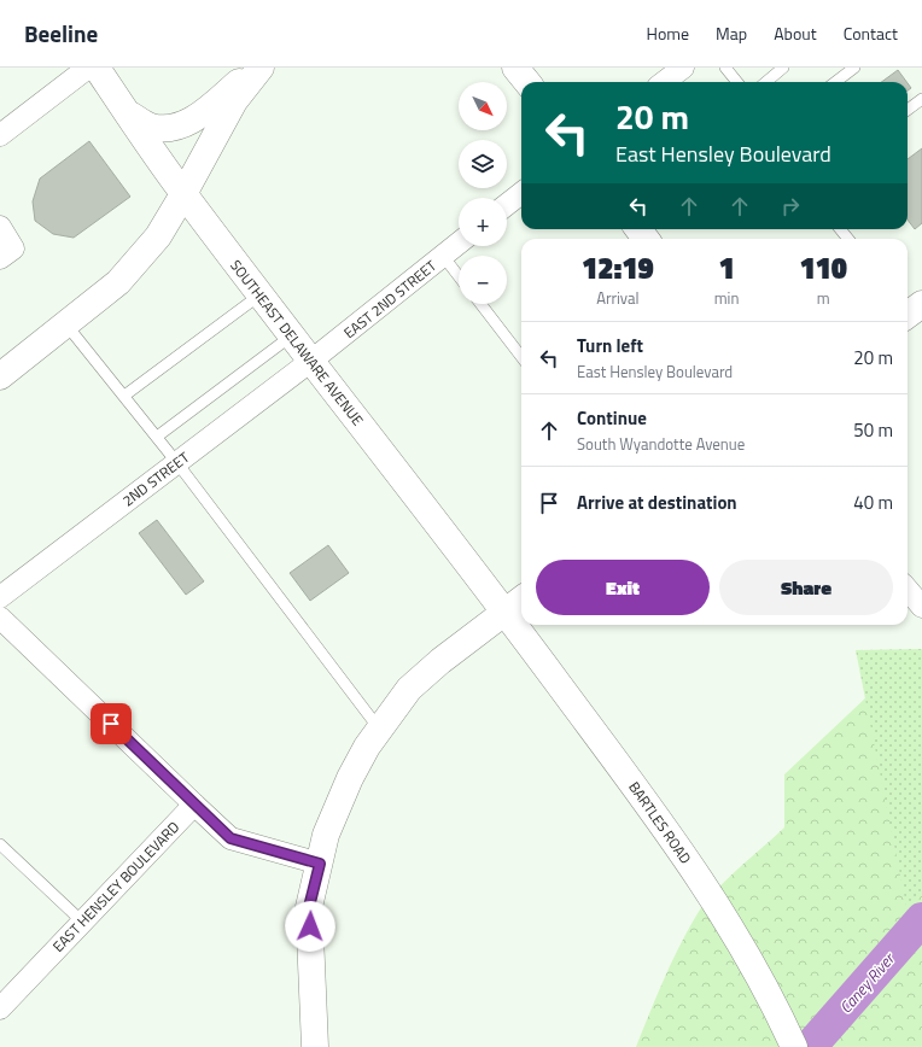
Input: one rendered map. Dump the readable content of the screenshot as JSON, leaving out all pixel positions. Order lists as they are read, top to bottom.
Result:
{
  "streets": {
    "street": [
      "EAST 2ND STREET",
      "SOUTHEAST DELAWARE AVENUE",
      "2ND STREET",
      "BARTLES ROAD",
      "EAST HENSLEY BOULEVARD"
    ]
  },
  "crossings": [
    ["EAST 2ND STREET", "SOUTHEAST DELAWARE AVENUE"],
    ["EAST 2ND STREET", "2ND STREET"],
    ["SOUTHEAST DELAWARE AVENUE", "2ND STREET"],
    ["SOUTHEAST DELAWARE AVENUE", "BARTLES ROAD"]
  ],
  "water": ["Caney River"],
  "north": "bottom right",
  "page": {
    "header": "Beeline",
    "nav": [
      "Home",
      "Map",
      "About",
      "Contact"
    ],
    "map_buttons": ["+", "−"],
    "turn": ["20 m", "East Hensley Boulevard"],
    "eta": [
      "12:19",
      "Arrival",
      "1",
      "min",
      "110",
      "m"
    ],
    "list": [
      {
        "name": "Turn left",
        "note": "East Hensley Boulevard",
        "value": "20 m"
      },
      {
        "name": "Continue",
        "note": "South Wyandotte Avenue",
        "value": "50 m"
      },
      {
        "name": "Arrive at destination",
        "value": "40 m"
      }
    ],
    "buttons": ["Exit", "Share"]
  }
}
